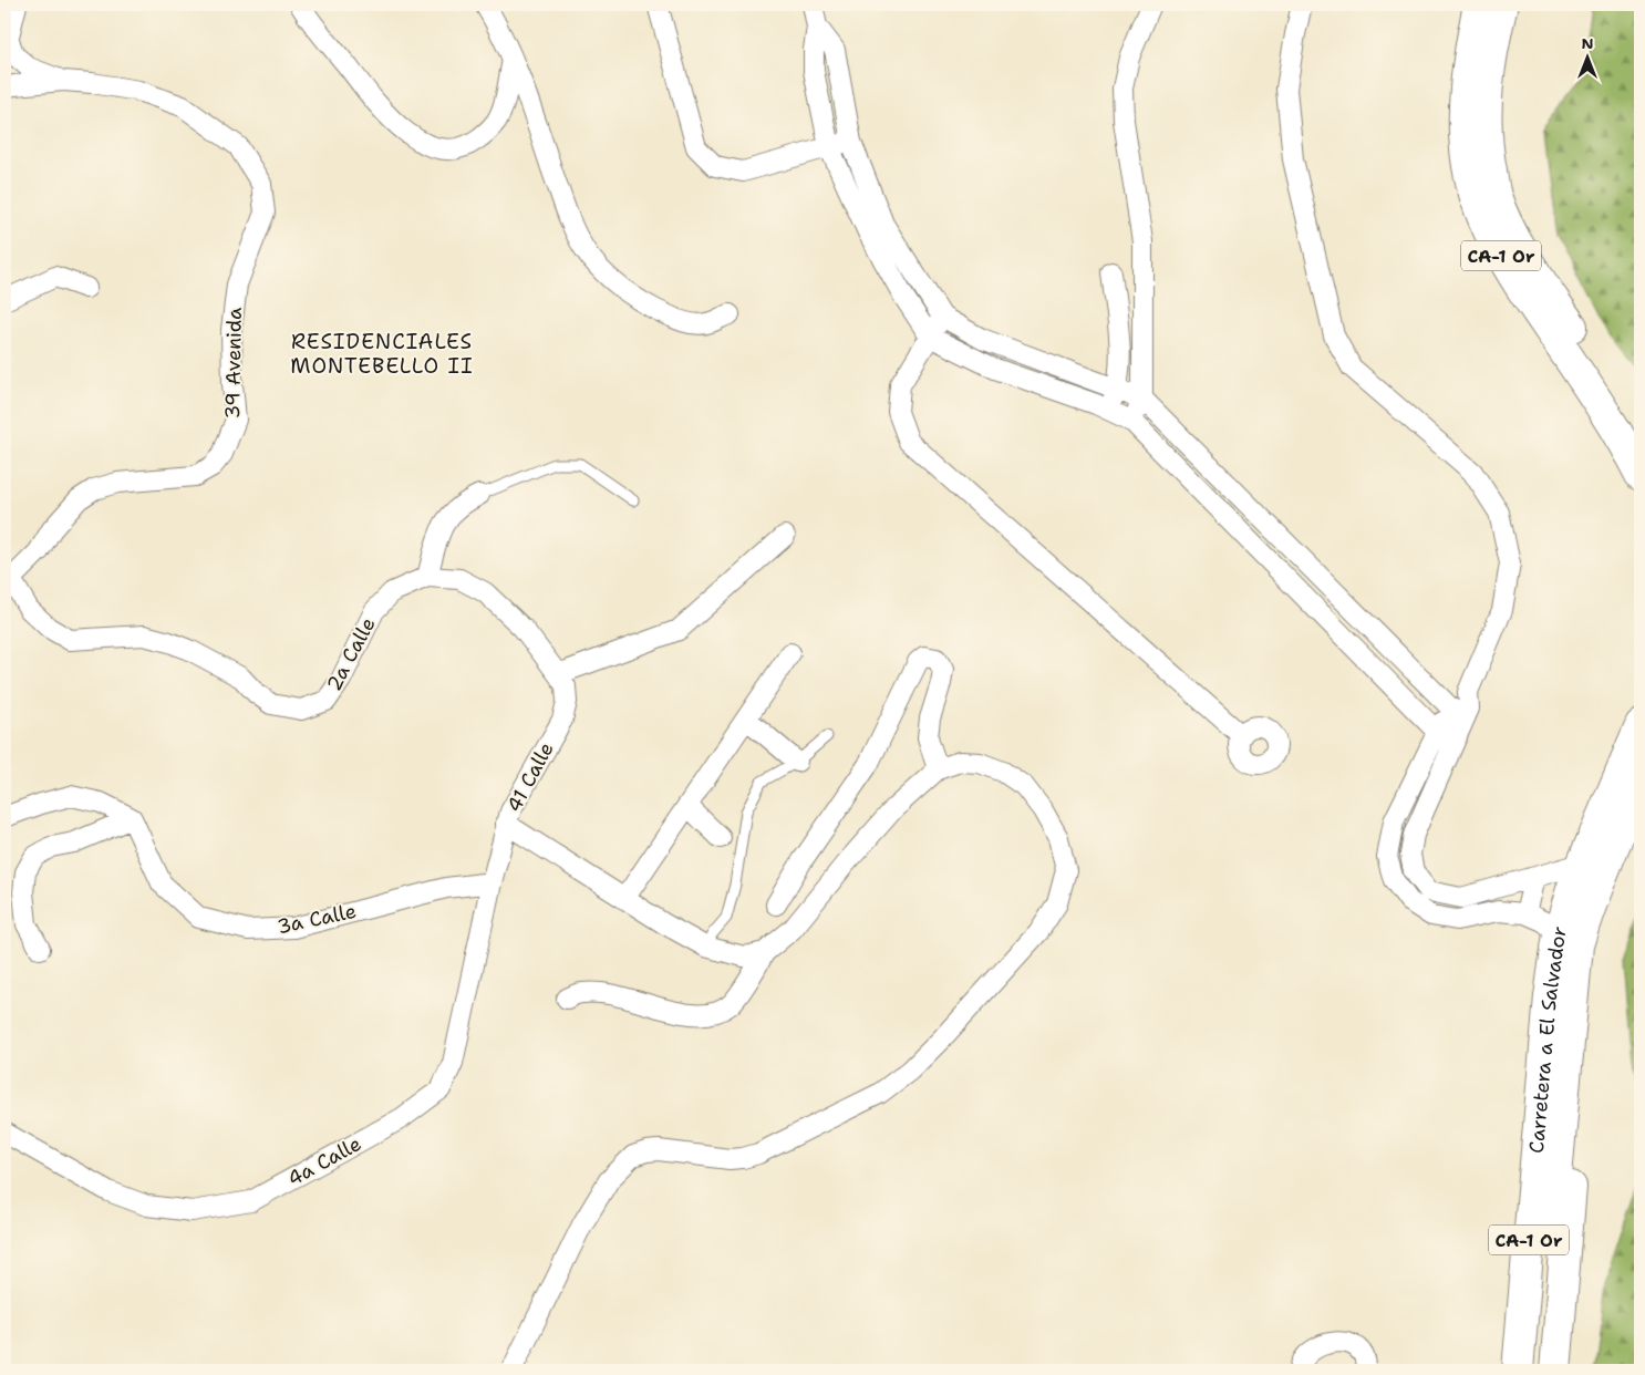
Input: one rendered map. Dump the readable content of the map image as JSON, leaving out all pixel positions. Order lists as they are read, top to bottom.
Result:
{
  "streets": {
    "highway": ["CA-1 Or", "Carretera a El Salvador"],
    "street": [
      "39 Avenida",
      "2a Calle",
      "41 Calle",
      "3a Calle",
      "4a Calle"
    ]
  },
  "crossings": [
    ["39 Avenida", "2a Calle"],
    ["2a Calle", "41 Calle"],
    ["41 Calle", "3a Calle"],
    ["41 Calle", "4a Calle"],
    ["3a Calle", "4a Calle"]
  ],
  "districts": ["RESIDENCIALES MONTEBELLO II"],
  "north": "top"
}
